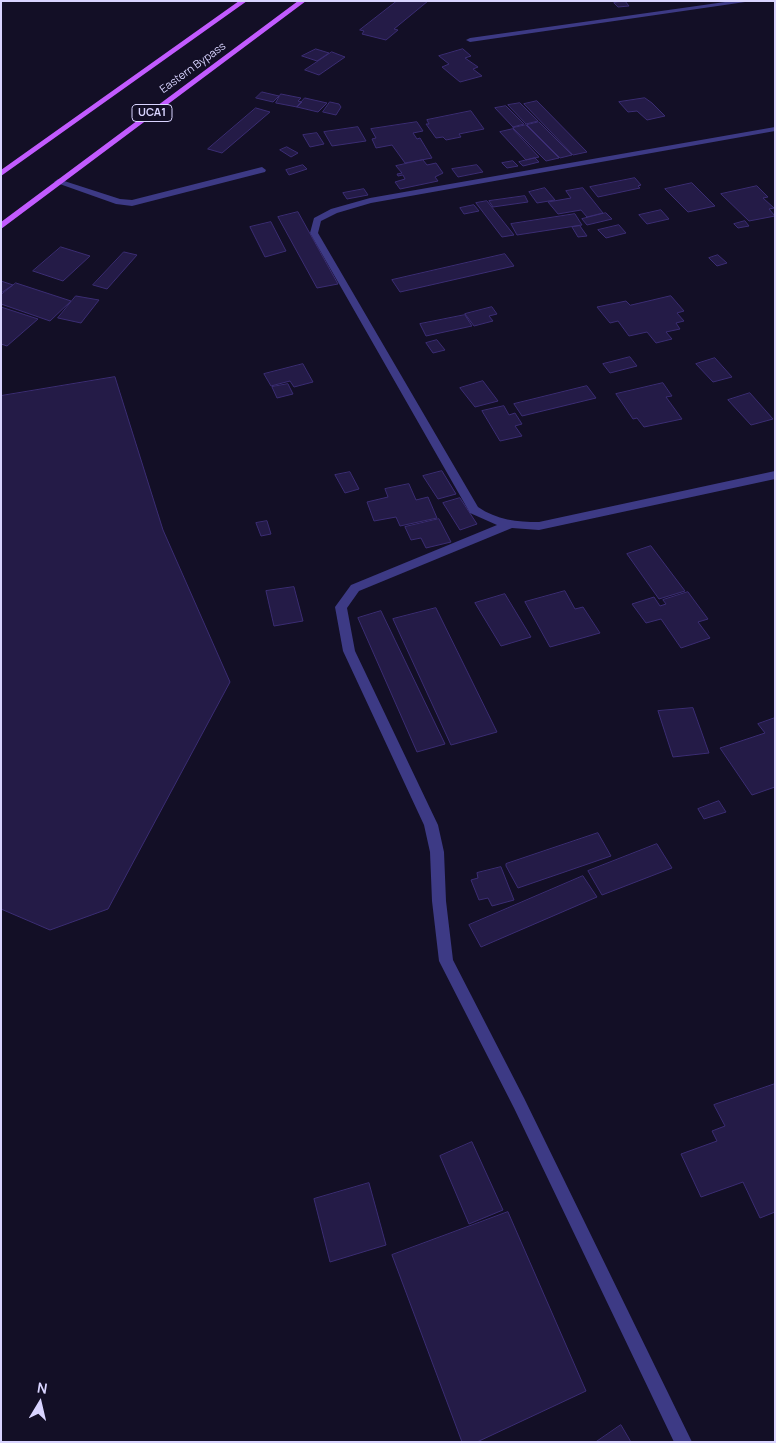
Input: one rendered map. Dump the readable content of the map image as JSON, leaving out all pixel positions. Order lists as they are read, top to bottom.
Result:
{
  "streets": {
    "main road": ["Eastern Bypass", "UCA1"]
  },
  "north": "top"
}
